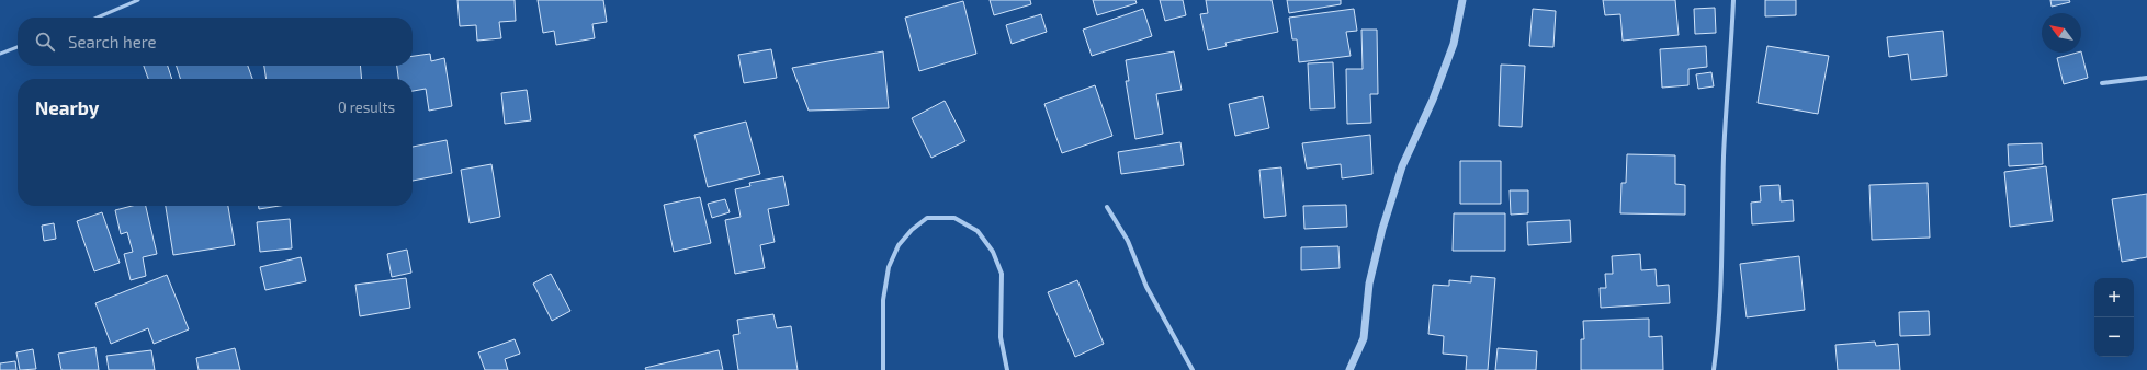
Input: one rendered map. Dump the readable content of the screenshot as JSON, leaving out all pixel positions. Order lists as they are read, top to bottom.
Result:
{
  "north": "top left",
  "page": {
    "search": "Search here",
    "heading": ["Nearby", "0 results"],
    "map_buttons": ["+", "−"]
  }
}
